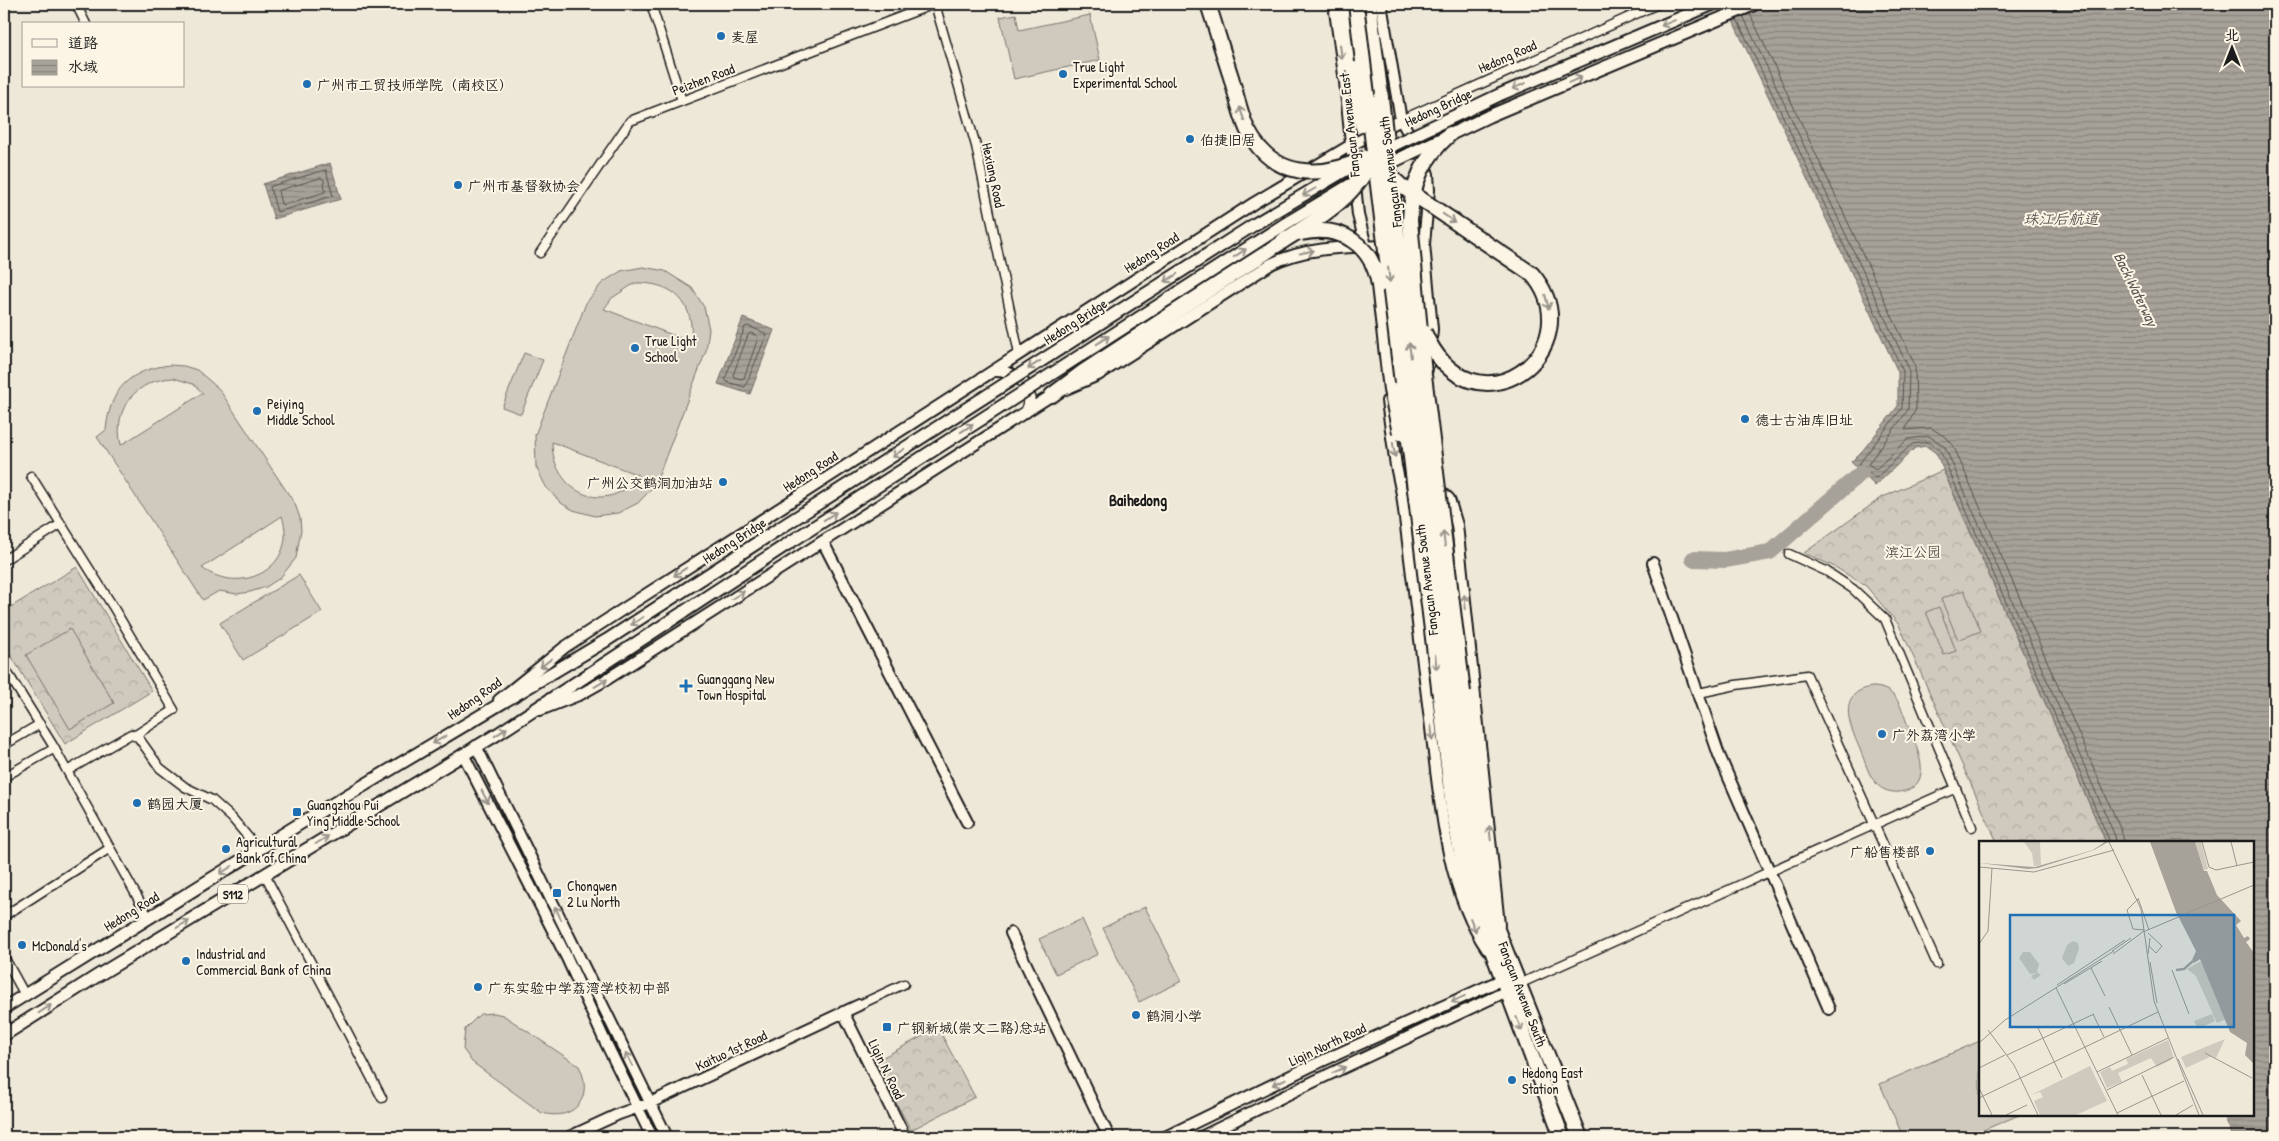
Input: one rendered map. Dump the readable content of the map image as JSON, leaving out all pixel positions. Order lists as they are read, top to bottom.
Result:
{
  "streets": {
    "highway": ["Fangcun Avenue East", "Fangcun Avenue South"],
    "main road": ["Hedong Road", "Hedong Bridge", "S112"],
    "street": [
      "Peizhen Road",
      "Hexiang Road",
      "Liqin North Road",
      "Kaituo 1st Road",
      "Liqin N. Road"
    ]
  },
  "crossings": [
    ["Hedong Road", "Hedong Bridge"],
    ["Hedong Road", "Fangcun Avenue East"],
    ["Hedong Road", "Hexiang Road"],
    ["Peizhen Road", "Hexiang Road"],
    ["Fangcun Avenue East", "Fangcun Avenue South"],
    ["Fangcun Avenue South", "Liqin North Road"],
    ["Kaituo 1st Road", "Liqin N. Road"]
  ],
  "districts": ["Baihedong"],
  "water": ["珠江后航道", "Back Waterway"],
  "parks": ["滨江公园"],
  "places": {
    "other": [
      "麦屋",
      "True Light Experimental School",
      "广州市工贸技师学院（南校区）",
      "伯捷旧居",
      "广州市基督教协会",
      "True Light School",
      "Peiying Middle School",
      "德士古油库旧址",
      "广州公交鹤洞加油站",
      "广外荔湾小学",
      "鹤园大厦",
      "Agricultural Bank of China",
      "广船售楼部",
      "McDonald's",
      "Industrial and Commercial Bank of China",
      "广东实验中学荔湾学校初中部",
      "鹤洞小学",
      "Hedong East Station"
    ],
    "health": ["Guanggang New Town Hospital"],
    "transit": ["Guangzhou Pui Ying Middle School", "Chongwen 2 Lu North", "广钢新城(崇文二路)总站"]
  },
  "legend": ["道路", "水域"],
  "north": "top"
}
